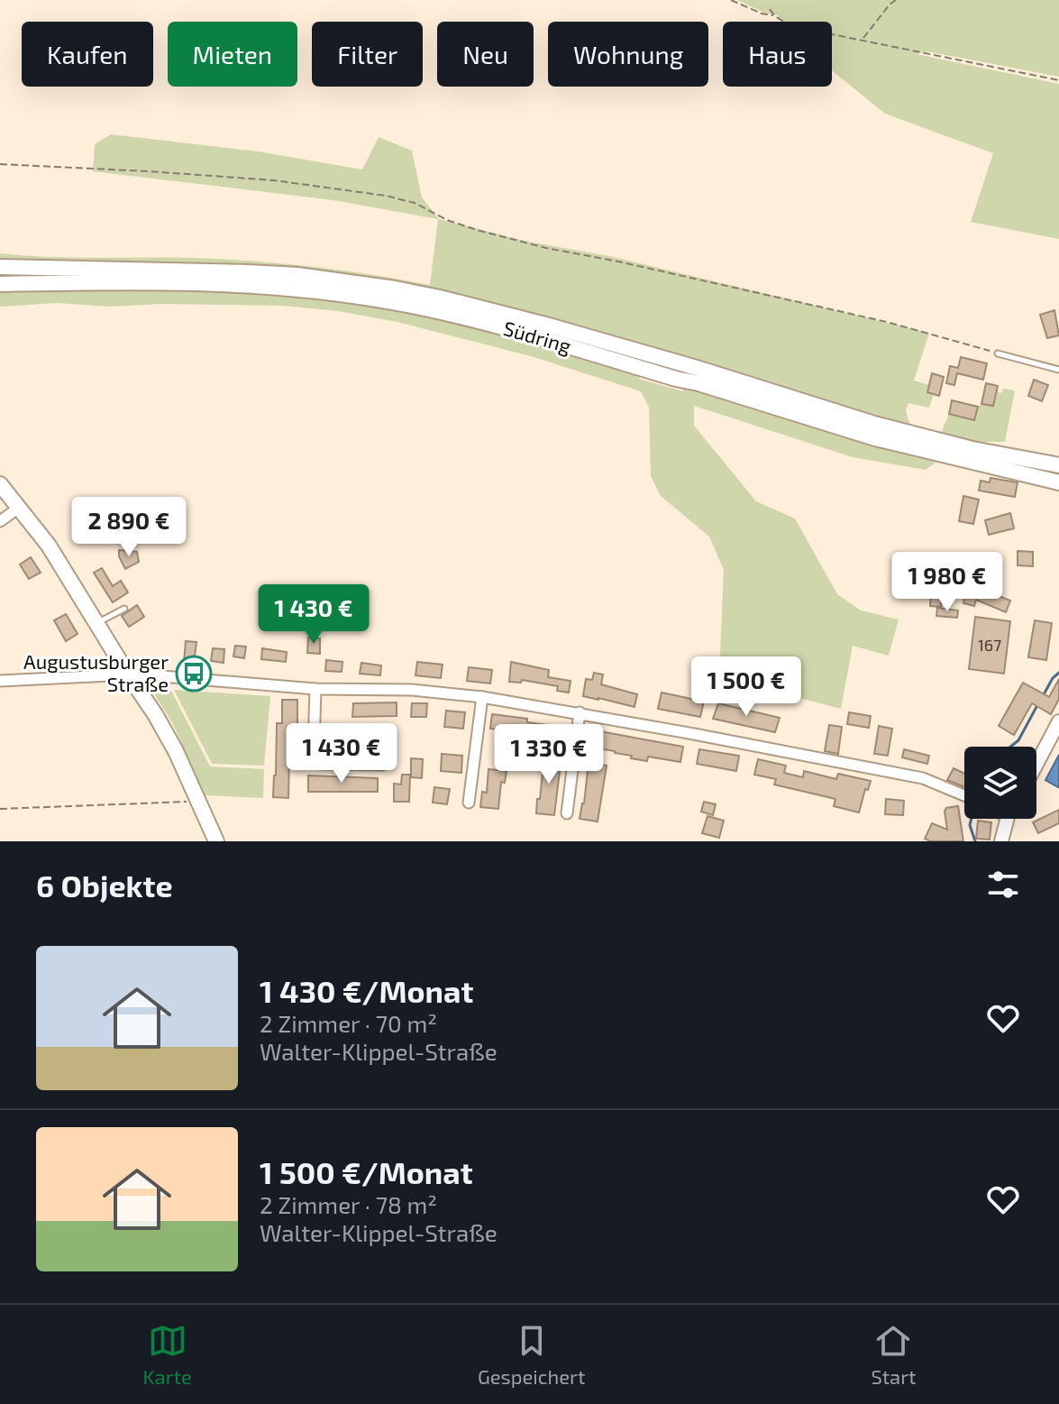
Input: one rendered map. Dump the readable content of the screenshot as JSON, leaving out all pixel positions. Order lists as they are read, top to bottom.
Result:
{
  "streets": {
    "main road": ["Südring"]
  },
  "places": {
    "bus stop": ["Augustusburger Straße"]
  },
  "house_numbers": ["167"],
  "page": {
    "chip": [
      "Kaufen",
      "Mieten",
      "Filter",
      "Neu",
      "Wohnung",
      "Haus"
    ],
    "price": [
      "2 890 €",
      "1 980 €",
      "1 430 €",
      "1 500 €",
      "1 430 €",
      "1 330 €"
    ],
    "heading": "6 Objekte",
    "list": [
      {
        "name": "1 430 €/Monat",
        "note": "2 Zimmer · 70 m² · Walter-Klippel-Straße"
      },
      {
        "name": "1 500 €/Monat",
        "note": "2 Zimmer · 78 m² · Walter-Klippel-Straße"
      }
    ],
    "tabs": ["Karte", "Gespeichert", "Start"]
  }
}
